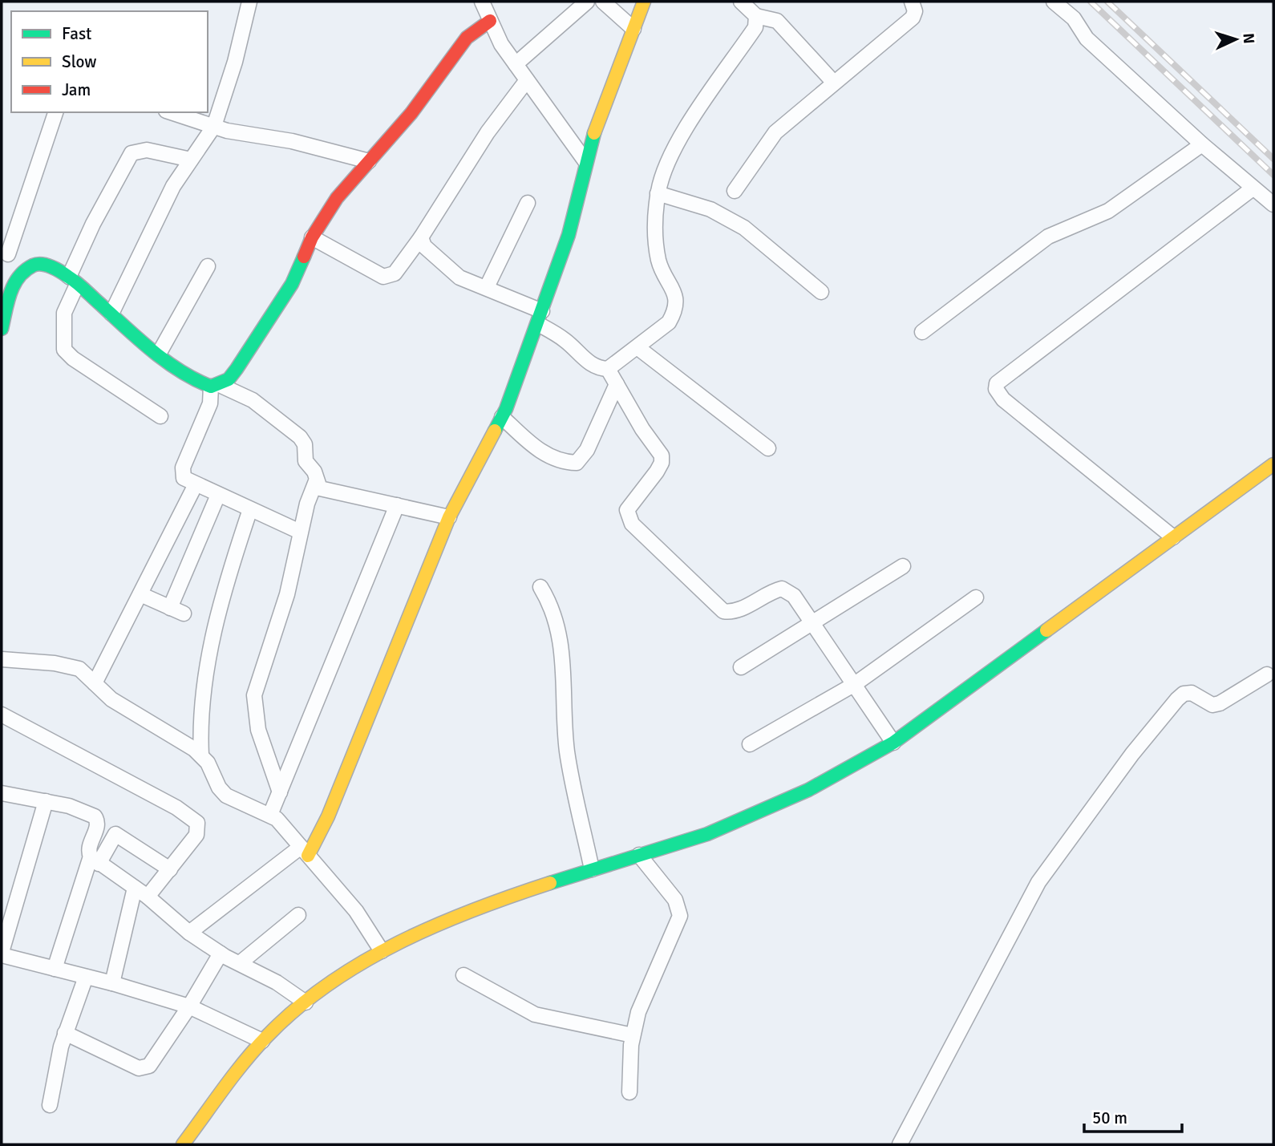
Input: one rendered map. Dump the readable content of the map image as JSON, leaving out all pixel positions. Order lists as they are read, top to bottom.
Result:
{
  "legend": ["Fast", "Slow", "Jam"],
  "scale_bar": "50 m",
  "north": "right"
}
